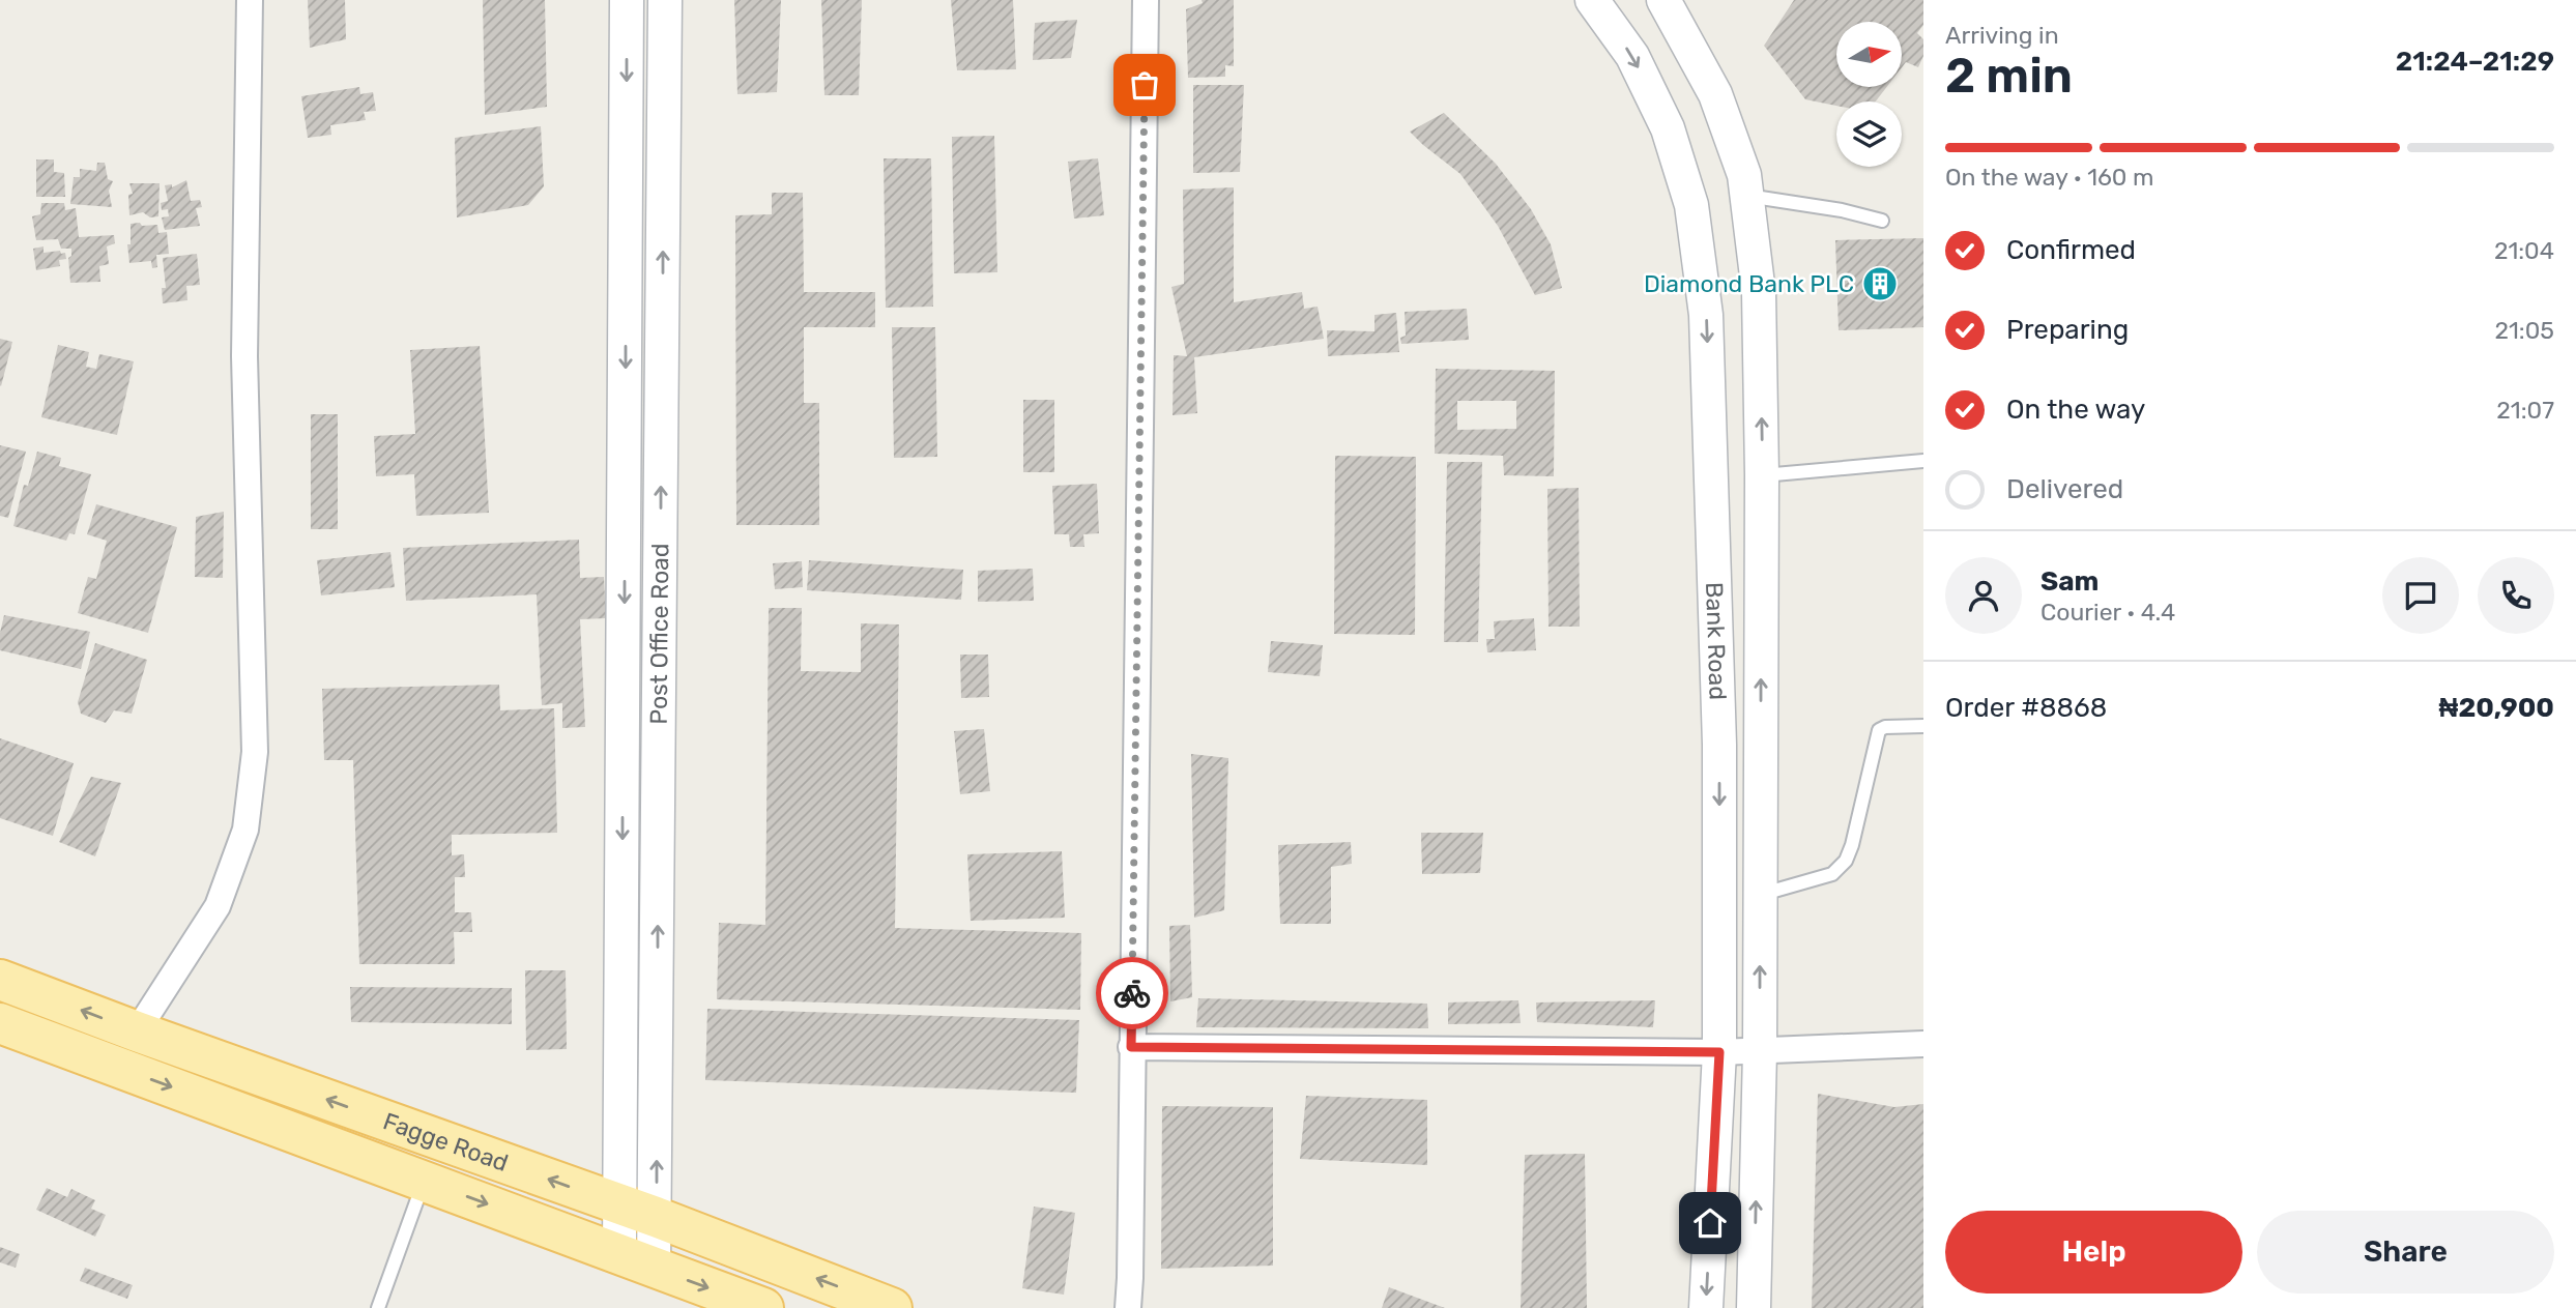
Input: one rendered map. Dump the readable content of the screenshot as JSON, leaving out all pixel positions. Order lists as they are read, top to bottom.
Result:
{
  "streets": {
    "main road": ["Fagge Road"],
    "street": ["Post Office Road", "Bank Road"]
  },
  "crossings": [
    ["Post Office Road", "Fagge Road"]
  ],
  "places": {
    "building": ["Diamond Bank PLC"]
  },
  "north": "right",
  "page": {
    "heading": ["2 min", "Arriving in", "21:24–21:29"],
    "panel": [
      "Sam",
      "Courier · 4.4",
      "Order #8868",
      "₦20,900"
    ],
    "bar": "On the way · 160 m",
    "list": [
      ["Confirmed", "21:04"],
      ["Preparing", "21:05"],
      ["On the way", "21:07"],
      "Delivered"
    ],
    "buttons": ["Help", "Share"]
  }
}
